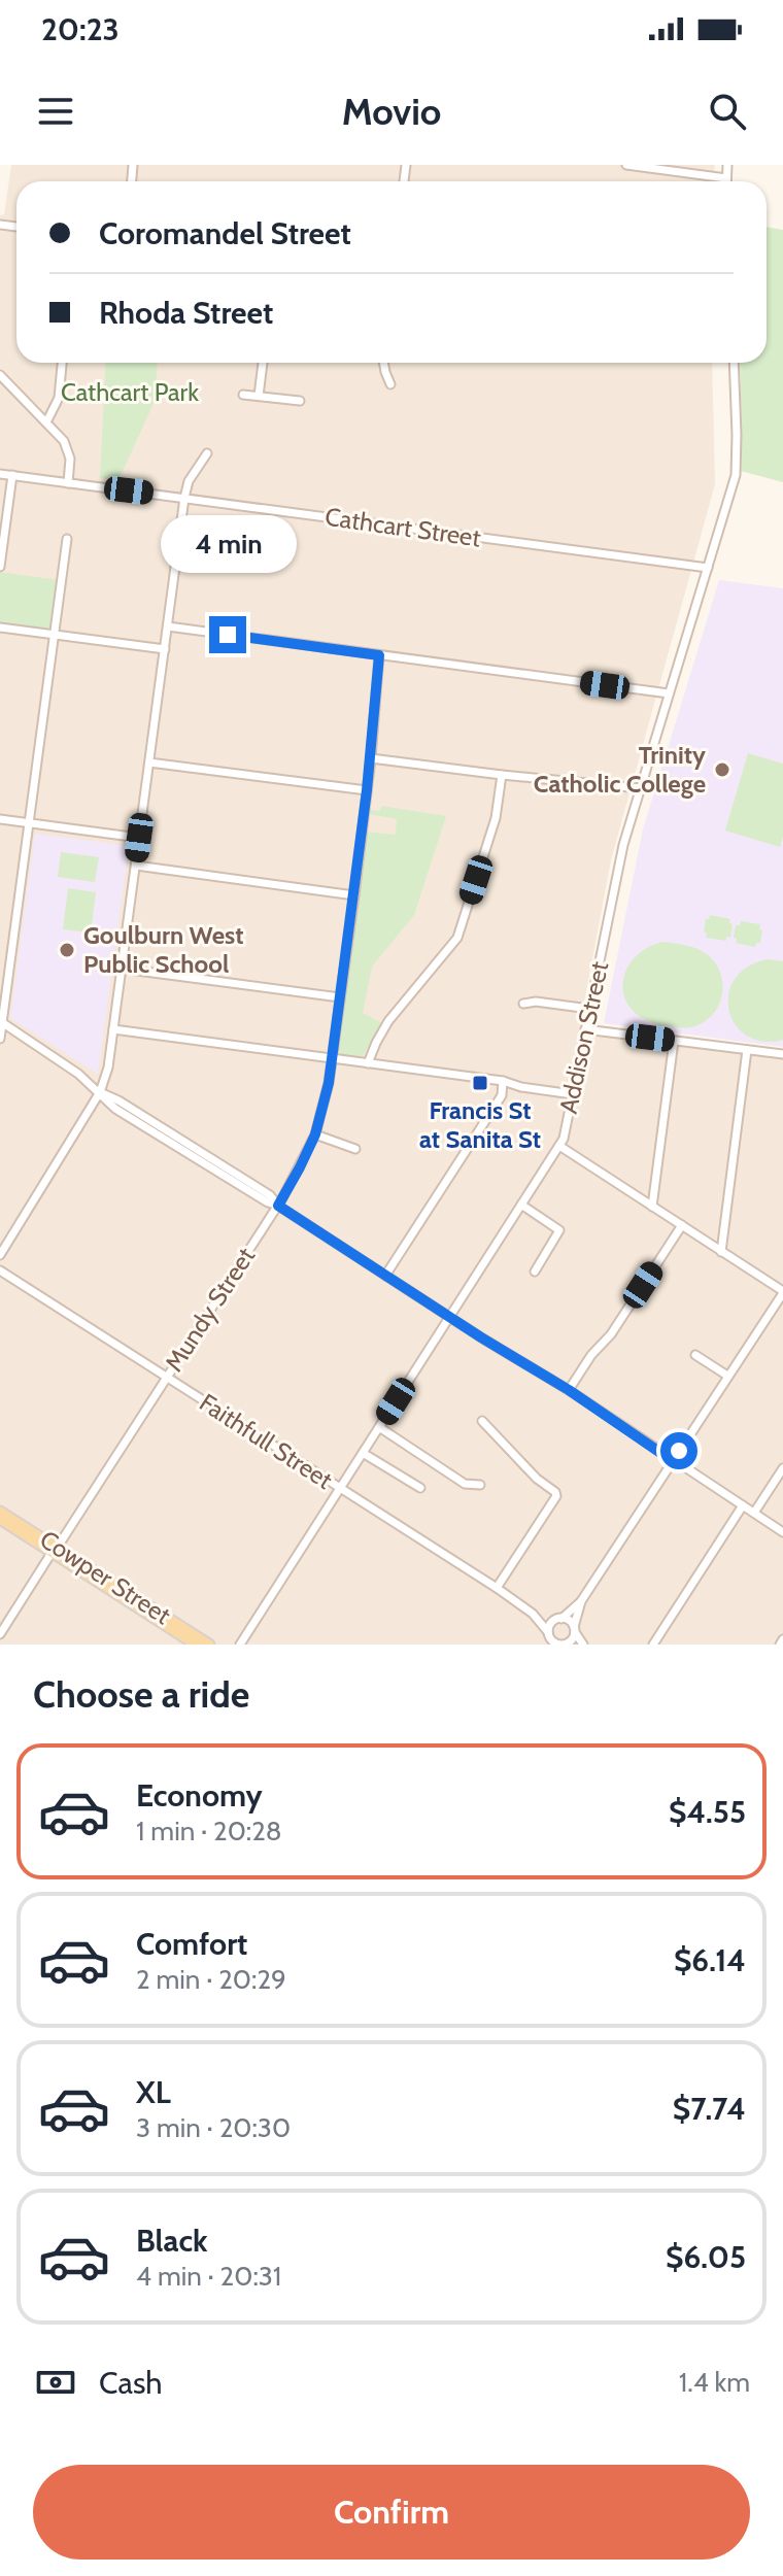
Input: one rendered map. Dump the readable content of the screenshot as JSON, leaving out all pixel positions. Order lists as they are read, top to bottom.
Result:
{
  "streets": {
    "main road": ["Cowper Street"],
    "street": [
      "Cathcart Street",
      "Addison Street",
      "Mundy Street",
      "Faithfull Street"
    ]
  },
  "crossings": [
    ["Cathcart Street", "Addison Street"],
    ["Addison Street", "Faithfull Street"],
    ["Mundy Street", "Faithfull Street"],
    ["Mundy Street", "Cowper Street"]
  ],
  "parks": ["Cathcart Park"],
  "places": {
    "other": ["Trinity Catholic College", "Goulburn West Public School"],
    "transit": ["Francis St at Sanita St"]
  },
  "page": {
    "status": "20:23",
    "header": "Movio",
    "banner": ["Coromandel Street", "Rhoda Street"],
    "bubble": "4 min",
    "heading": "Choose a ride",
    "list": [
      {
        "name": "Economy",
        "note": "1 min · 20:28",
        "value": "$4.55"
      },
      {
        "name": "Comfort",
        "note": "2 min · 20:29",
        "value": "$6.14"
      },
      {
        "name": "XL",
        "note": "3 min · 20:30",
        "value": "$7.74"
      },
      {
        "name": "Black",
        "note": "4 min · 20:31",
        "value": "$6.05"
      }
    ],
    "pay": ["Cash", "1.4 km"],
    "buttons": "Confirm"
  }
}
